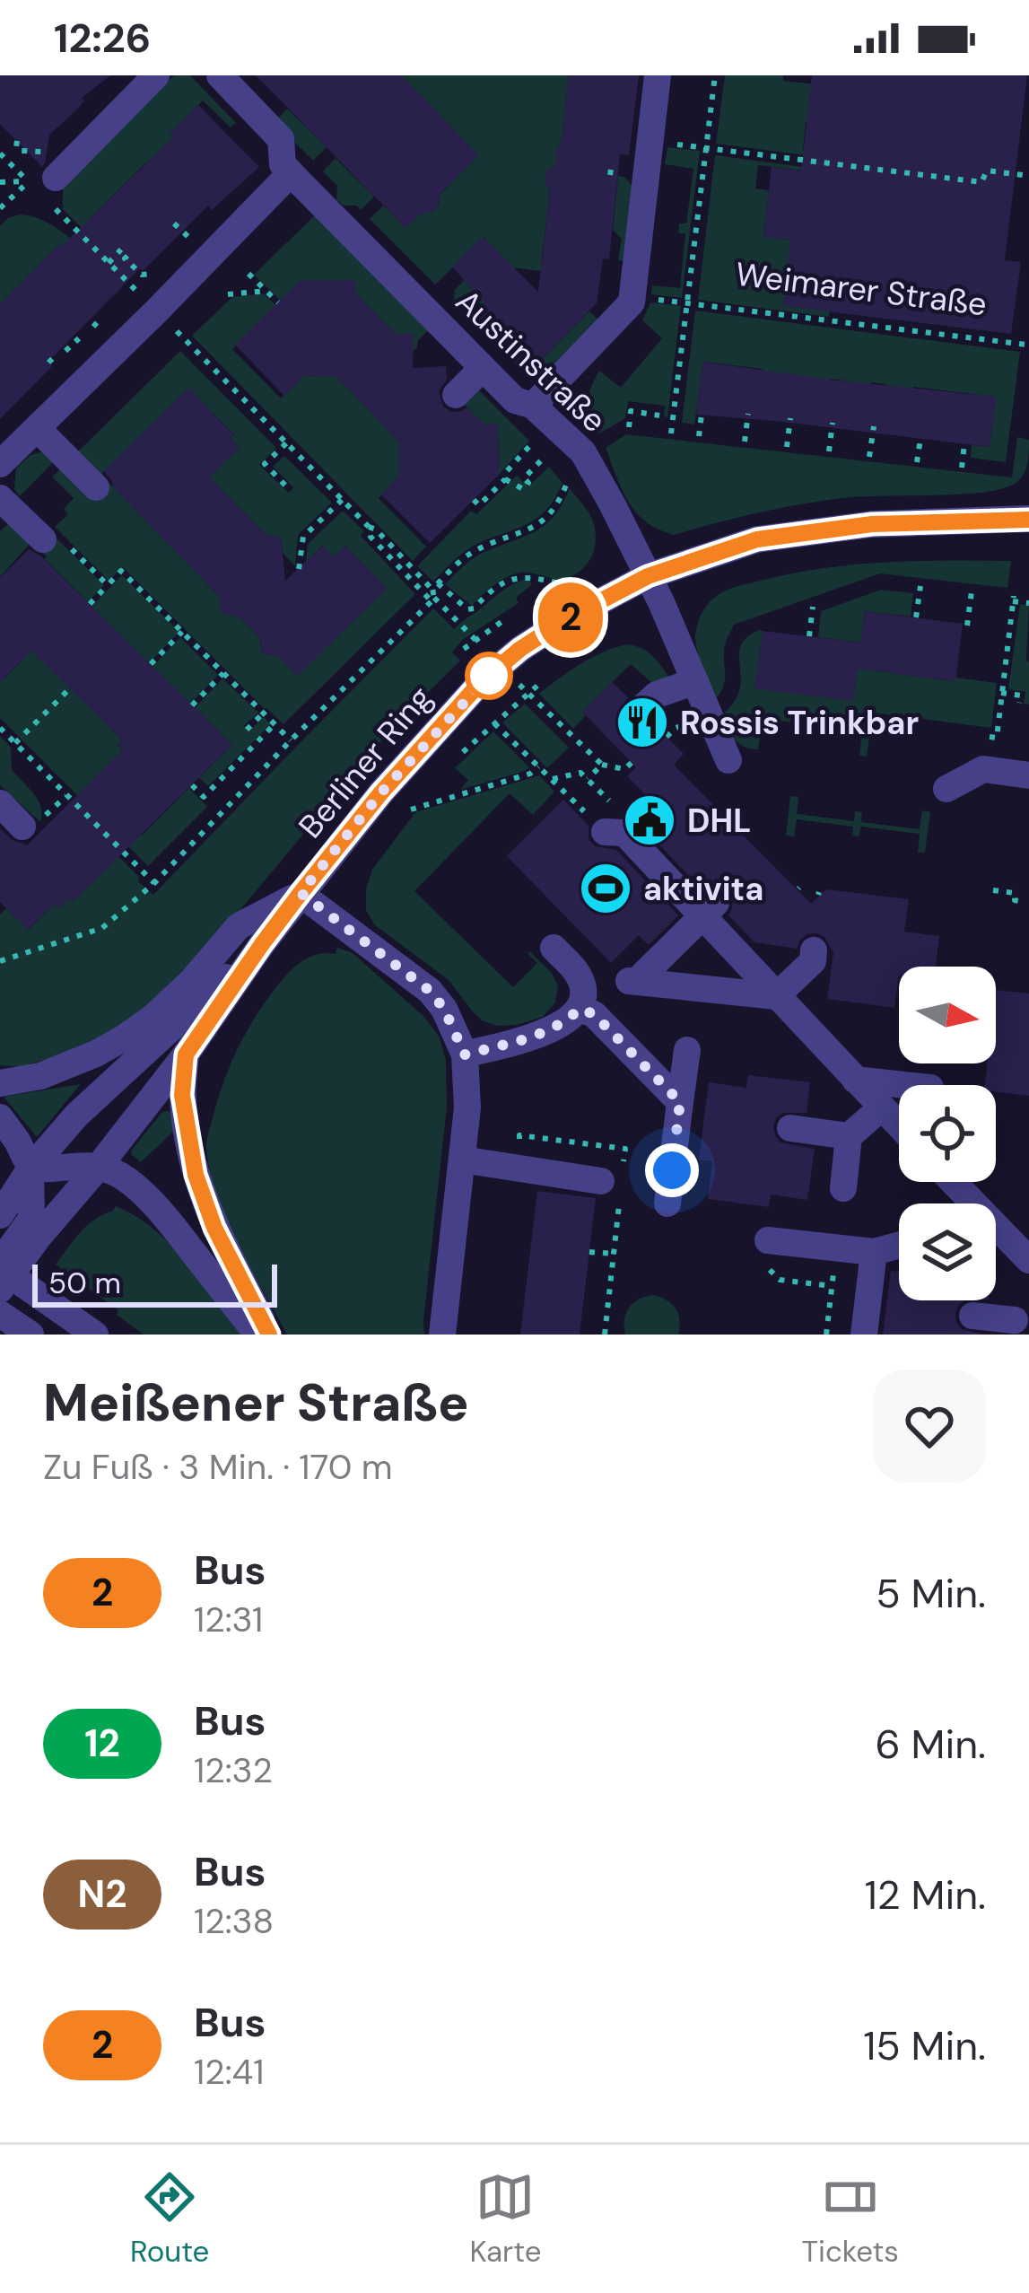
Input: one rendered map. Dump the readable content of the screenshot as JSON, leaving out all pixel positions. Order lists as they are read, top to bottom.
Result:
{
  "streets": {
    "street": ["Austinstraße", "Berliner Ring"],
    "path": ["Weimarer Straße"]
  },
  "crossings": [
    ["Austinstraße", "Berliner Ring"]
  ],
  "places": {
    "restaurant": ["Rossis Trinkbar"],
    "public building": ["DHL"],
    "sports": ["aktivita"]
  },
  "lines": ["bus line 2"],
  "scale_bar": "50 m",
  "north": "right",
  "page": {
    "status": "12:26",
    "on_map": "2",
    "scale": "50 m",
    "heading": ["Meißener Straße", "Zu Fuß · 3 Min. · 170 m"],
    "list": [
      {
        "mark": "2",
        "name": "Bus",
        "note": "12:31",
        "value": "5 Min."
      },
      {
        "mark": "12",
        "name": "Bus",
        "note": "12:32",
        "value": "6 Min."
      },
      {
        "mark": "N2",
        "name": "Bus",
        "note": "12:38",
        "value": "12 Min."
      },
      {
        "mark": "2",
        "name": "Bus",
        "note": "12:41",
        "value": "15 Min."
      }
    ],
    "tabs": ["Route", "Karte", "Tickets"]
  }
}
